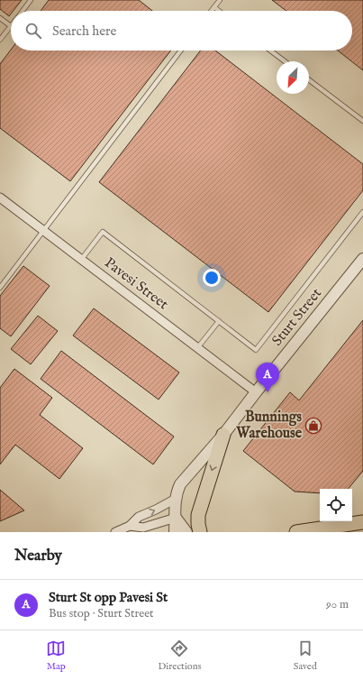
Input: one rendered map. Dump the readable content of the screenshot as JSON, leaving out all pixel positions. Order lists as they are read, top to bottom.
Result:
{
  "streets": {
    "street": ["Pavesi Street", "Sturt Street"]
  },
  "crossings": [
    ["Pavesi Street", "Sturt Street"]
  ],
  "places": {
    "shop": ["Bunnings Warehouse"]
  },
  "north": "bottom left",
  "page": {
    "search": "Search here",
    "pins": "A",
    "heading": "Nearby",
    "list": [
      {
        "mark": "A",
        "name": "Sturt St opp Pavesi St",
        "note": "Bus stop · Sturt Street",
        "value": "90 m"
      }
    ],
    "nav": ["Map", "Directions", "Saved"]
  }
}
